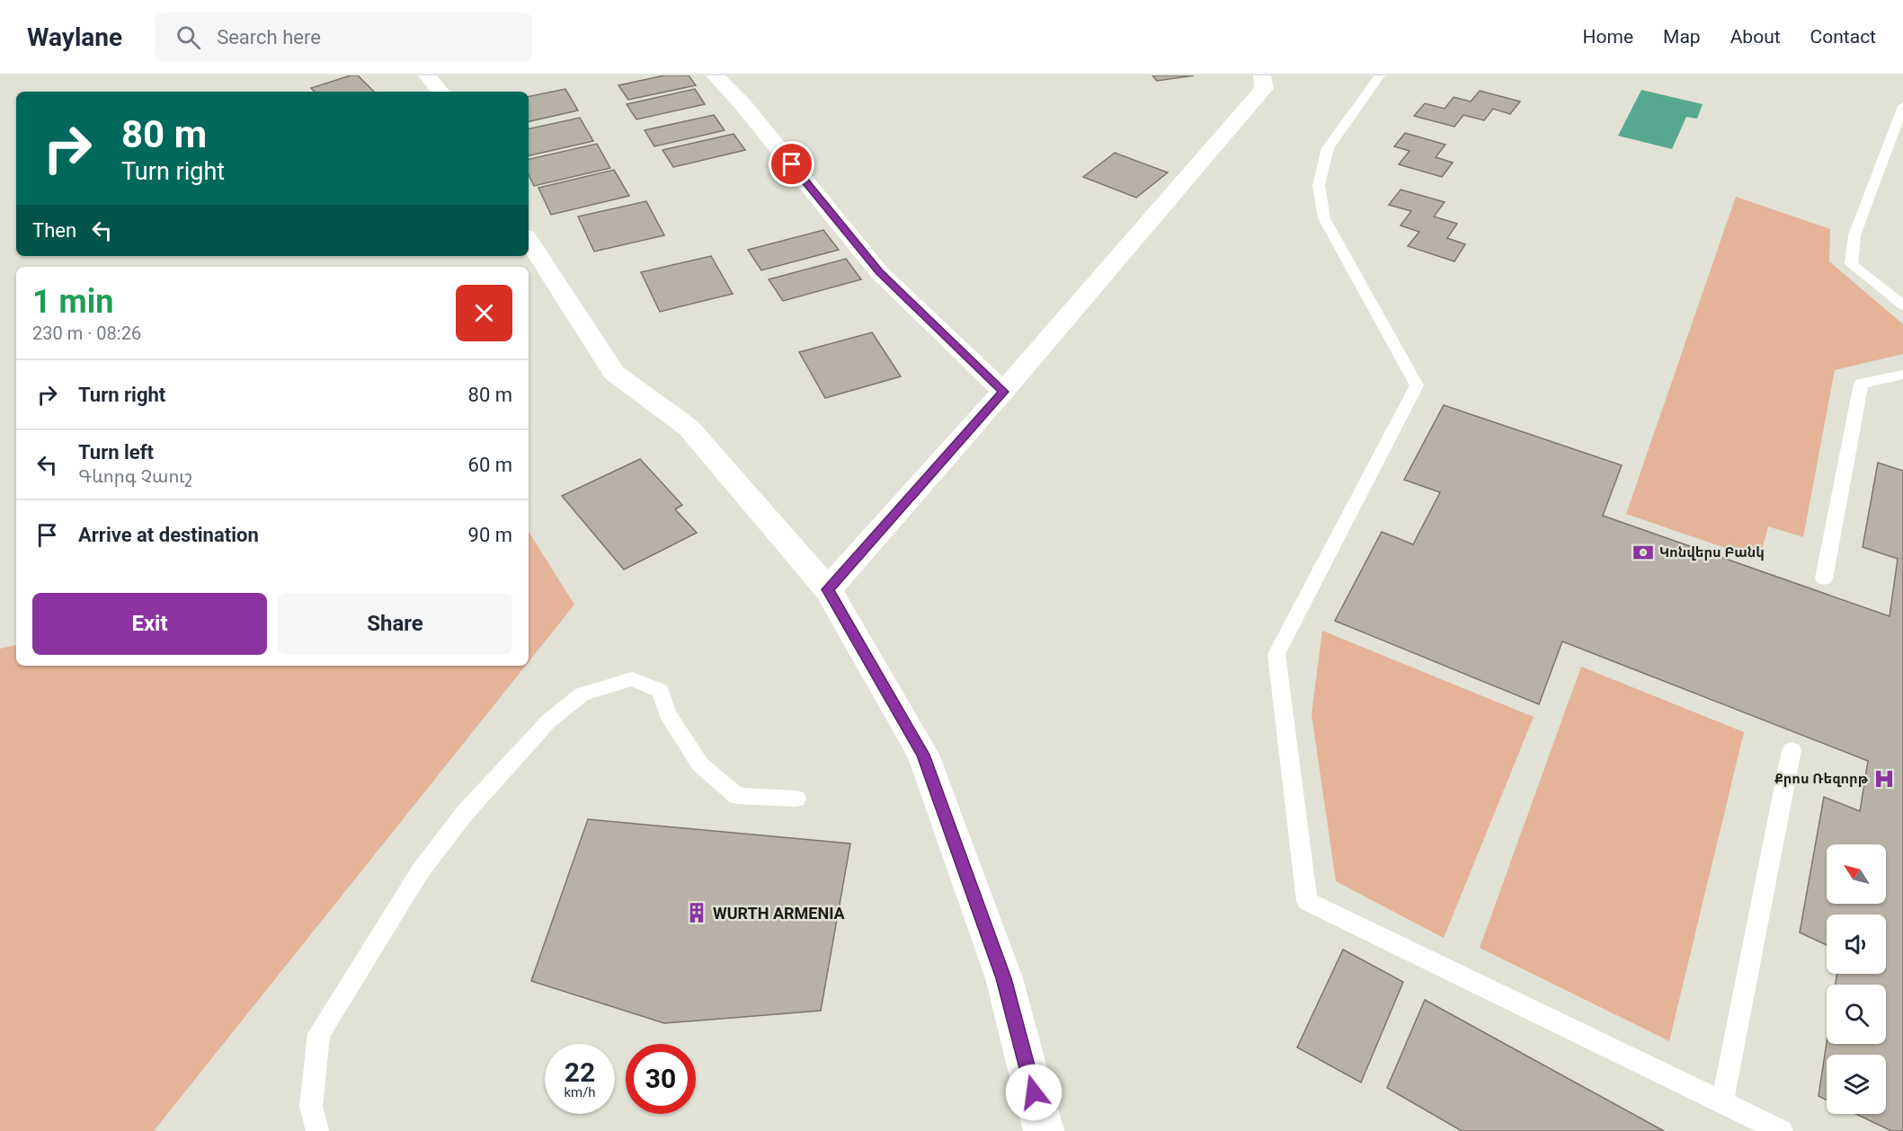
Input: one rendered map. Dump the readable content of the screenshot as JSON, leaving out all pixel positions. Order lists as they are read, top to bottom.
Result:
{
  "places": {
    "bank": ["Կոնվերս Բանկ"],
    "hospital": ["Քրոս Ռեզորթ"],
    "building": ["WURTH ARMENIA"]
  },
  "north": "top left",
  "page": {
    "header": "Waylane",
    "search": "Search here",
    "nav": [
      "Home",
      "Map",
      "About",
      "Contact"
    ],
    "turn": ["80 m", "Turn right"],
    "then": "Then",
    "heading": ["1 min", "230 m · 08:26"],
    "list": [
      {
        "name": "Turn right",
        "value": "80 m"
      },
      {
        "name": "Turn left",
        "note": "Գևորգ Չաուշ",
        "value": "60 m"
      },
      {
        "name": "Arrive at destination",
        "value": "90 m"
      }
    ],
    "buttons": ["Exit", "Share"],
    "speed": "22 km/h",
    "limit": "30"
  }
}
